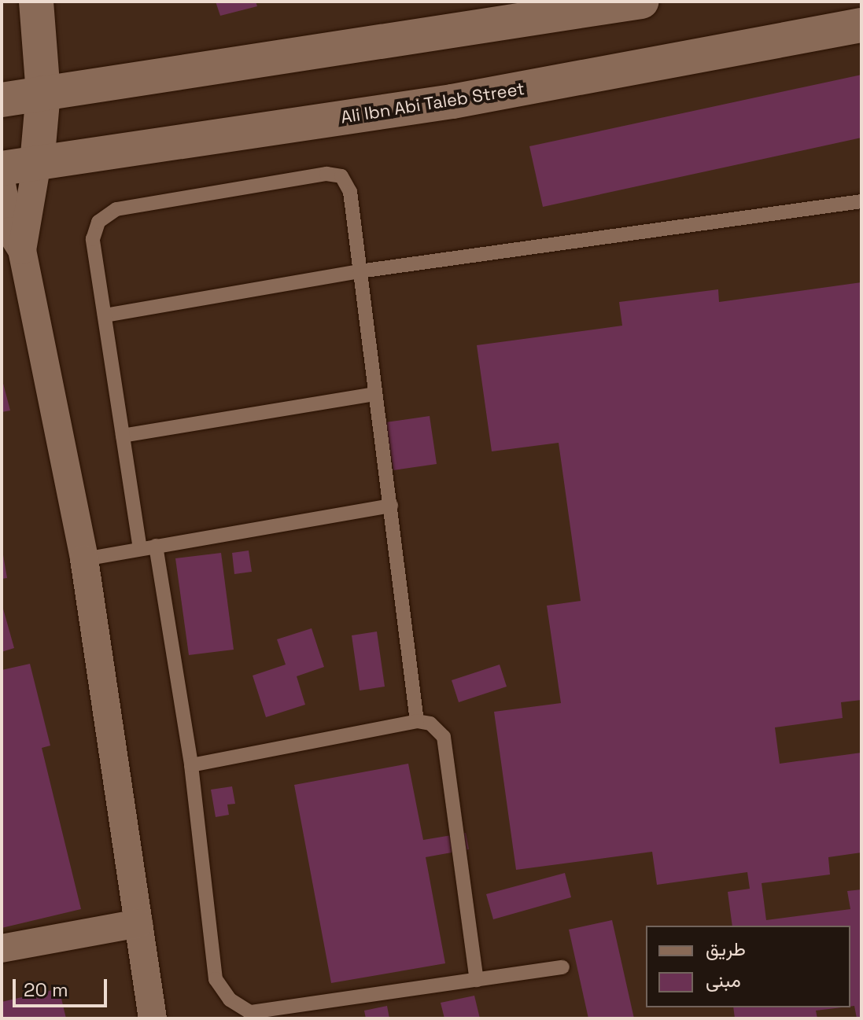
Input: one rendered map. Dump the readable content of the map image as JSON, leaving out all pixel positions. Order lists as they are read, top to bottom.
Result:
{
  "streets": {
    "street": ["Ali Ibn Abi Taleb Street"]
  },
  "legend": ["طريق", "مبنى"],
  "scale_bar": "20 m"
}
